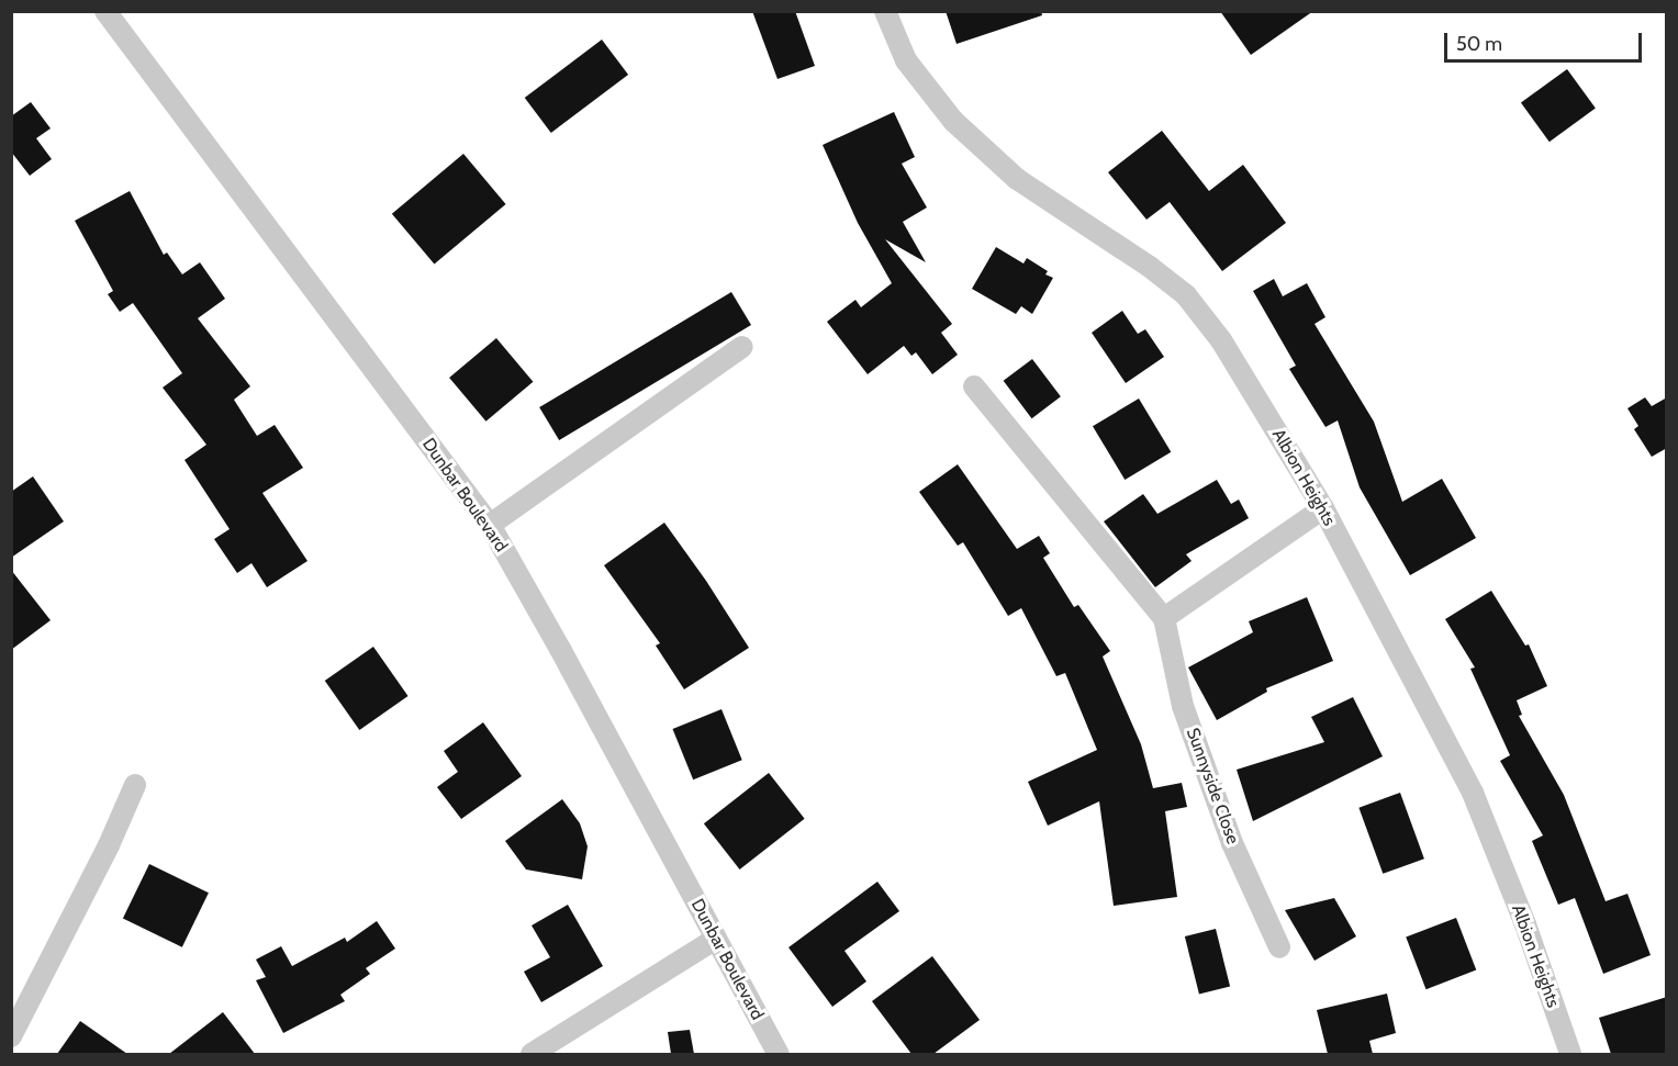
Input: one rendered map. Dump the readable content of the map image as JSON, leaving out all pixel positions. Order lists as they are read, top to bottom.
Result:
{
  "streets": {
    "street": ["Albion Heights", "Dunbar Boulevard", "Sunnyside Close"]
  },
  "scale_bar": "50 m"
}
